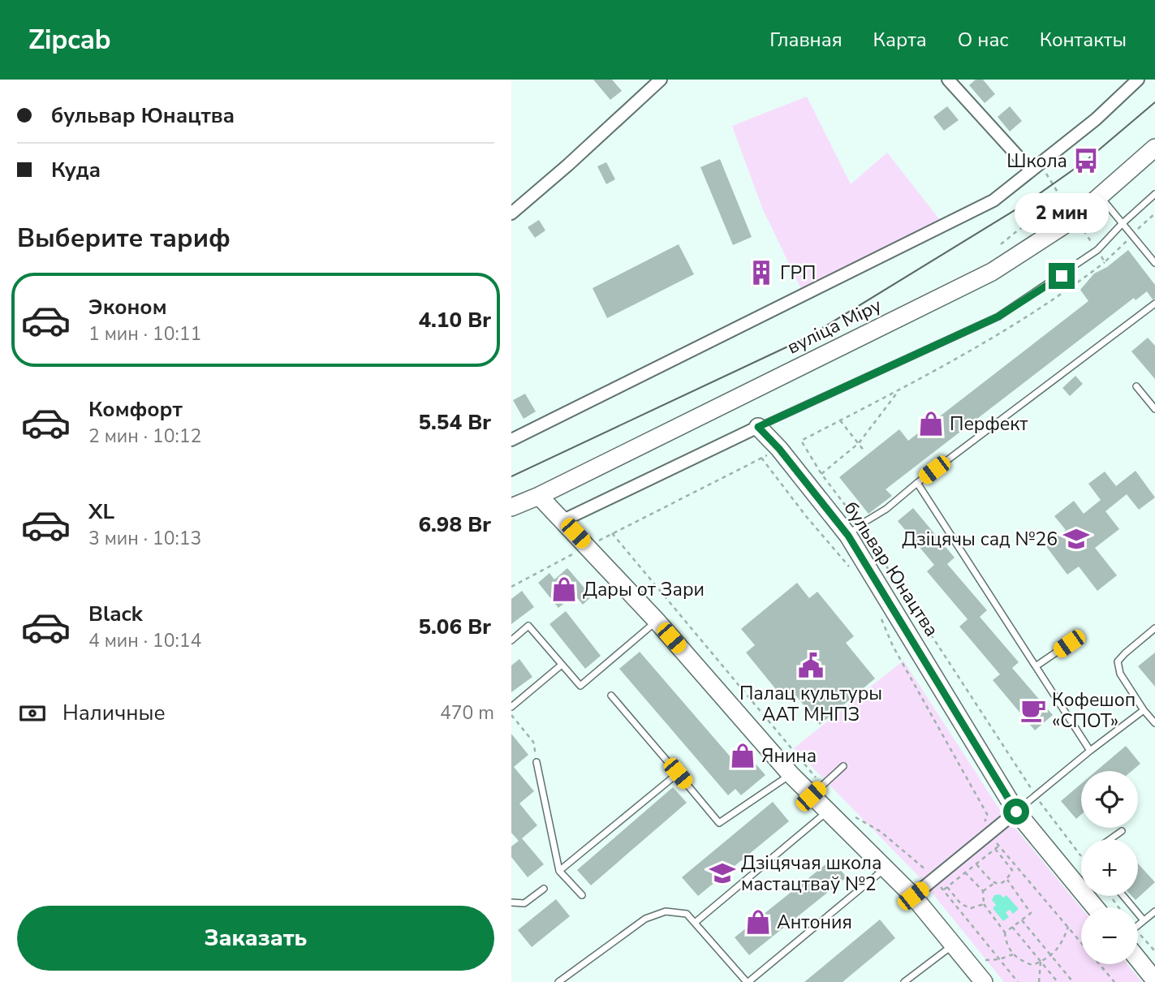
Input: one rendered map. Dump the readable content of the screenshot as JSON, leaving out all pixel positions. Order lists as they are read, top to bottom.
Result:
{
  "streets": {
    "street": ["вуліца Міру", "бульвар Юнацтва"]
  },
  "places": {
    "bus stop": ["Школа"],
    "building": ["ГРП"],
    "shop": [
      "Перфект",
      "Дары от Зари",
      "Янина",
      "Антония"
    ],
    "school or university": ["Дзіцячы сад №26", "Дзіцячая школа мастацтваў №2"],
    "public building": ["Палац культуры ААТ МНПЗ"],
    "cafe": ["Кофешоп «СПОТ»"]
  },
  "page": {
    "header": "Zipcab",
    "nav": [
      "Главная",
      "Карта",
      "О нас",
      "Контакты"
    ],
    "banner": ["бульвар Юнацтва", "Куда"],
    "bubble": "2 мин",
    "heading": "Выберите тариф",
    "list": [
      {
        "name": "Эконом",
        "note": "1 мин · 10:11",
        "value": "4.10 Br"
      },
      {
        "name": "Комфорт",
        "note": "2 мин · 10:12",
        "value": "5.54 Br"
      },
      {
        "name": "XL",
        "note": "3 мин · 10:13",
        "value": "6.98 Br"
      },
      {
        "name": "Black",
        "note": "4 мин · 10:14",
        "value": "5.06 Br"
      }
    ],
    "pay": ["Наличные", "470 m"],
    "map_buttons": ["+", "−"],
    "buttons": "Заказать"
  }
}
